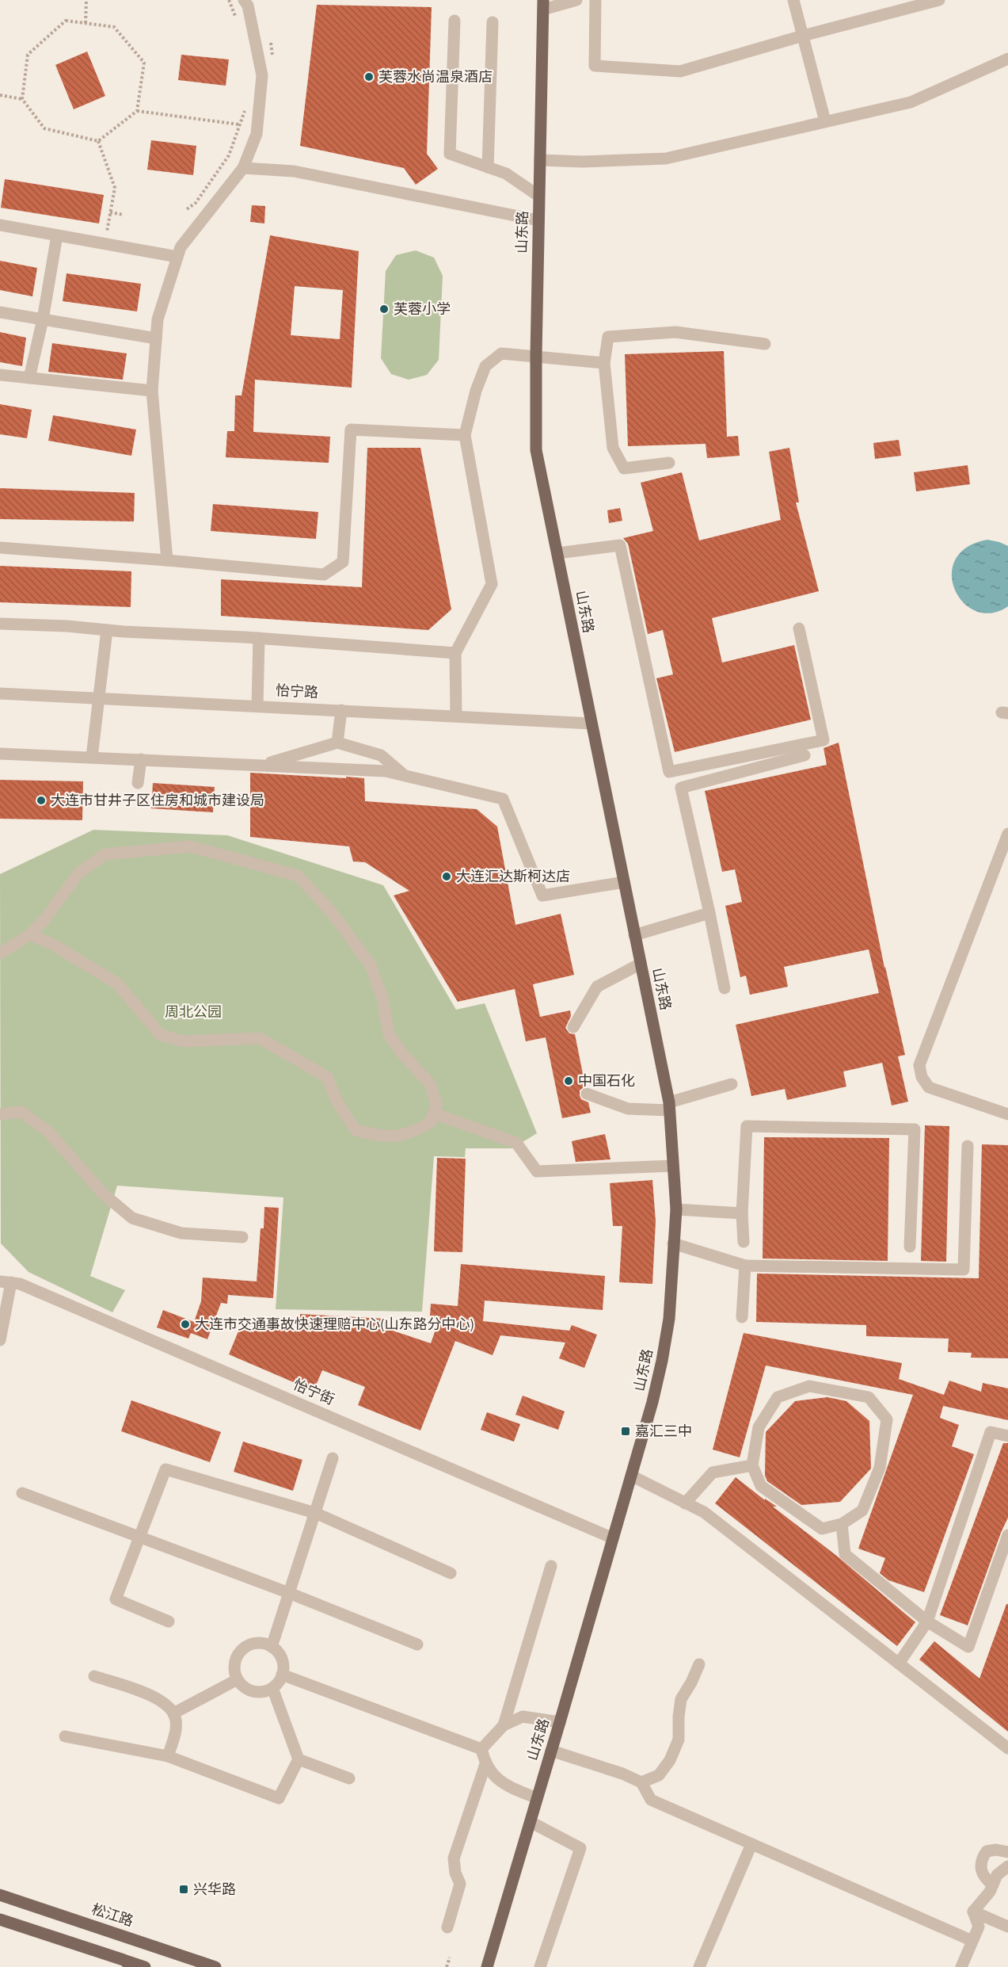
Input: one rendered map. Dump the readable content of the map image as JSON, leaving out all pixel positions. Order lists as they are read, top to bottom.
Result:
{
  "streets": {
    "main road": ["山东路", "松江路"],
    "street": ["怡宁路", "怡宁街"]
  },
  "crossings": [
    ["山东路", "怡宁路"],
    ["山东路", "怡宁街"]
  ],
  "parks": ["周北公园"],
  "places": {
    "other": [
      "芙蓉水尚温泉酒店",
      "芙蓉小学",
      "大连市甘井子区住房和城市建设局",
      "大连汇达斯柯达店",
      "中国石化",
      "大连市交通事故快速理赔中心(山东路分中心)"
    ],
    "transit": ["嘉汇三中", "兴华路"]
  }
}
